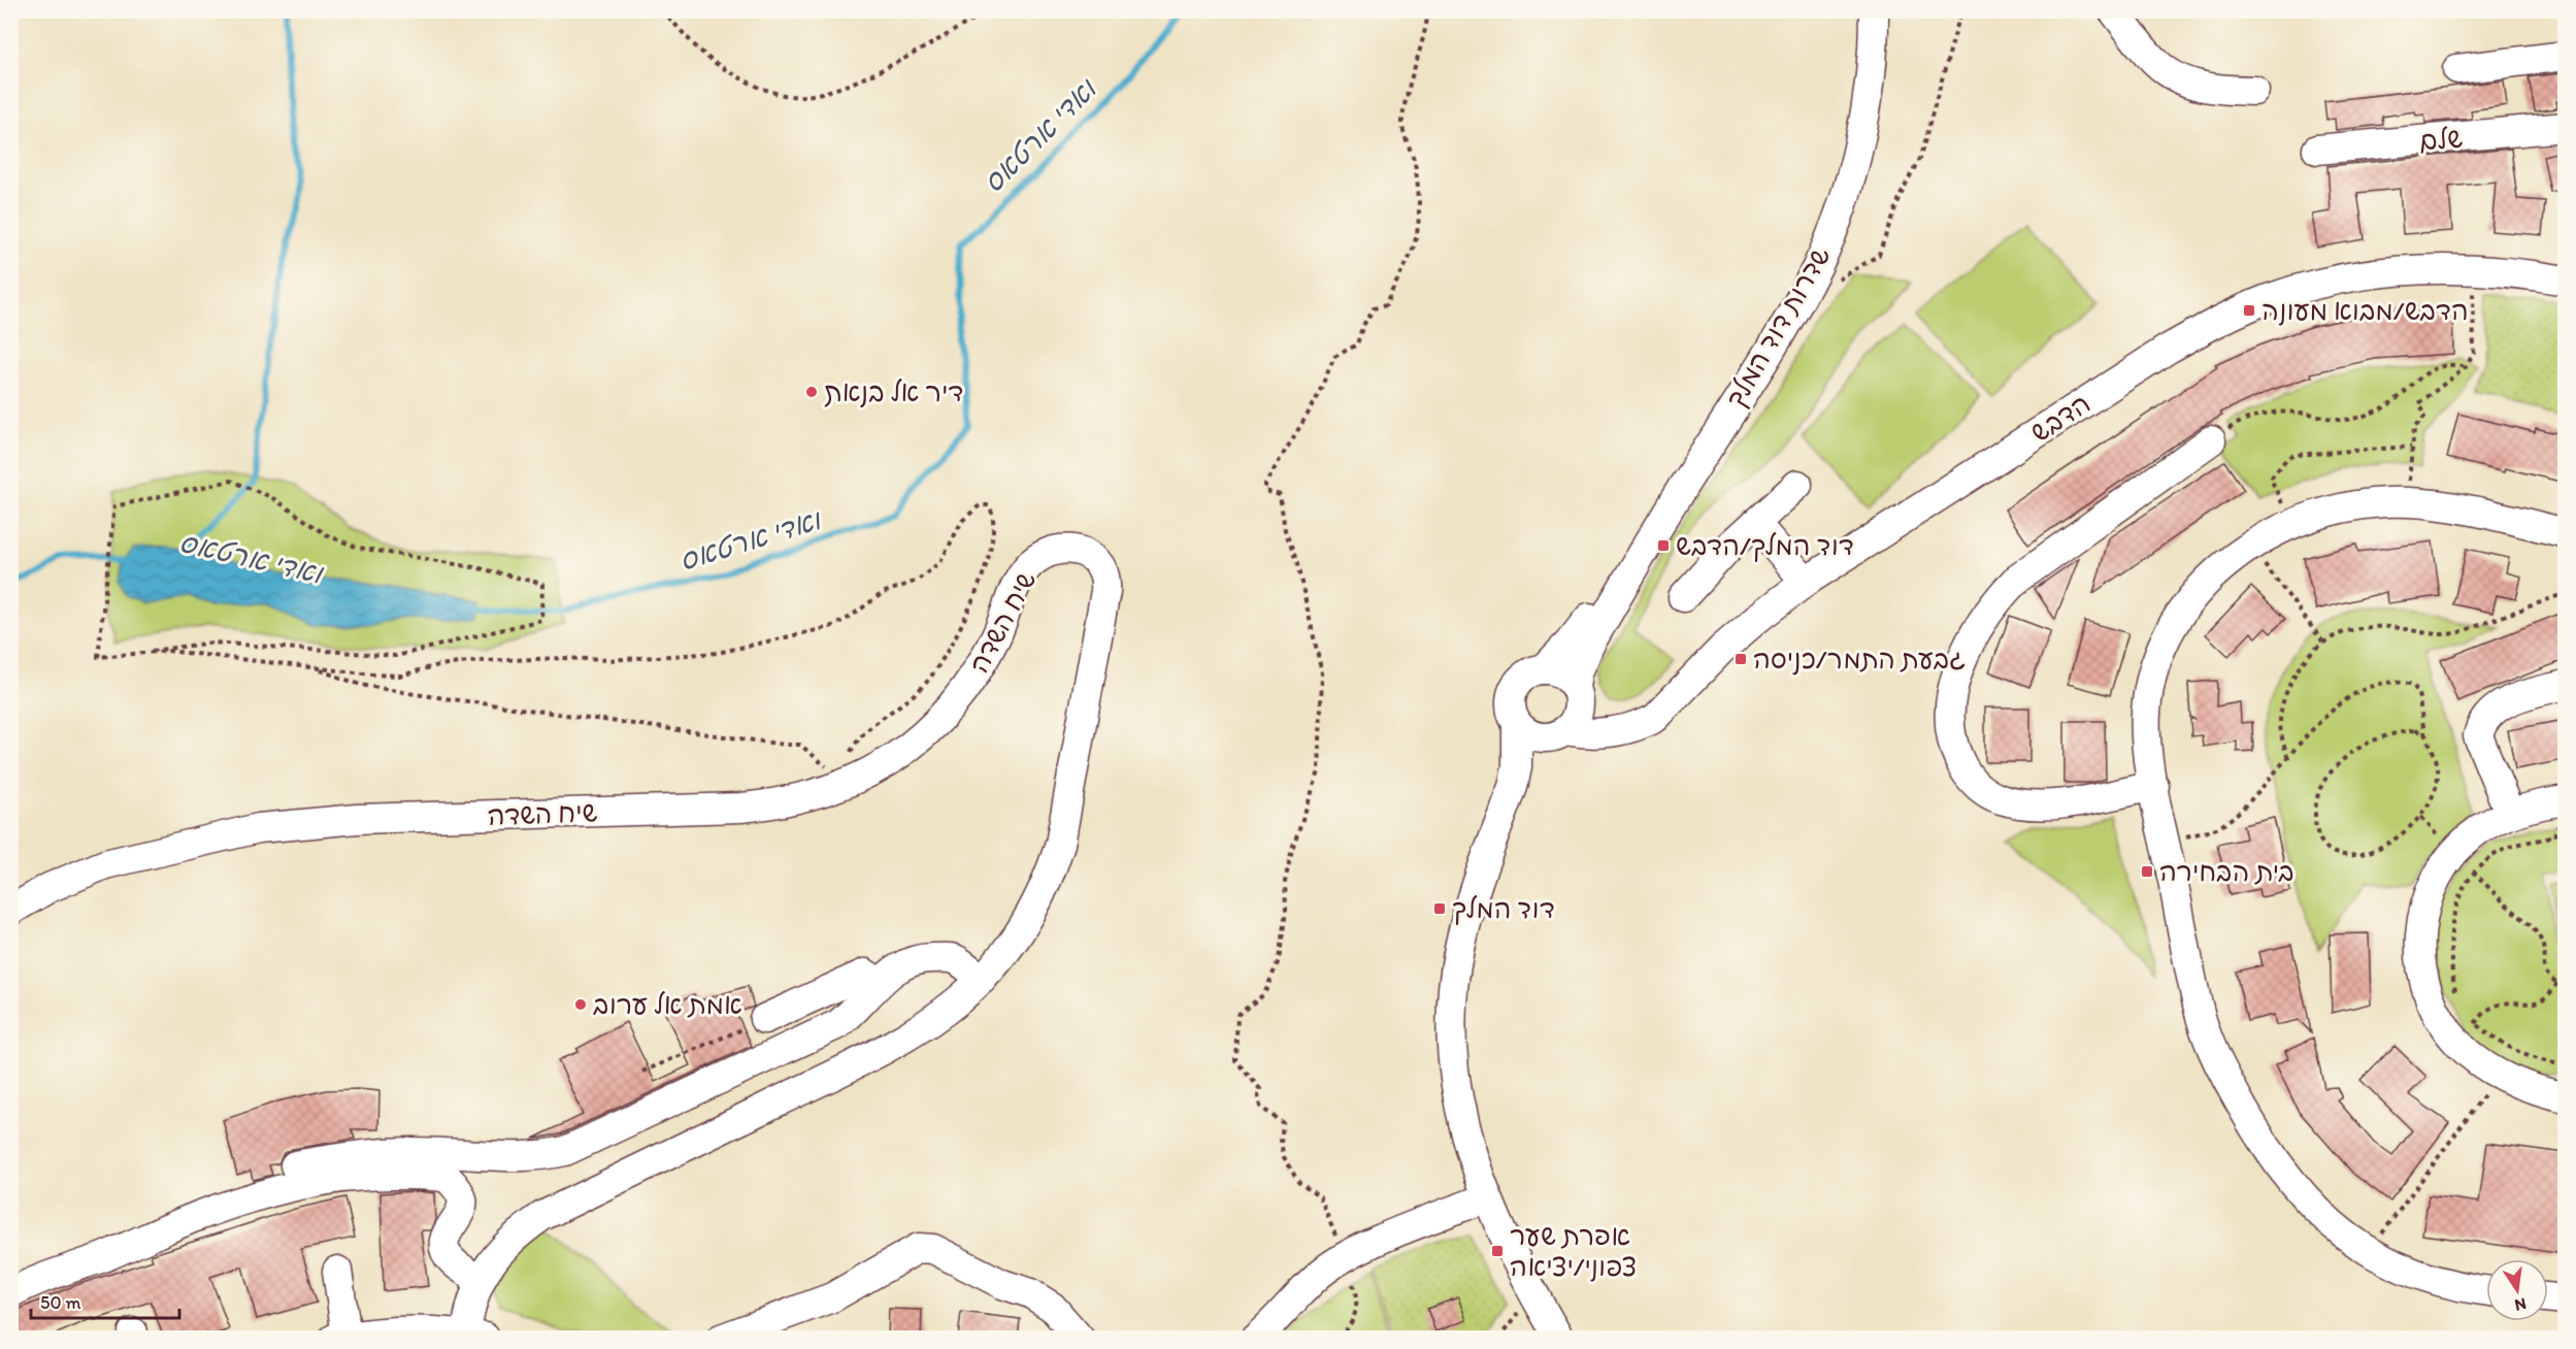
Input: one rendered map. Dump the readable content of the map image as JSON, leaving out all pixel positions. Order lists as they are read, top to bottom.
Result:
{
  "streets": {
    "street": [
      "שלם",
      "שדרות דוד המלך",
      "הדבש",
      "שיח השדה"
    ]
  },
  "crossings": [
    ["שדרות דוד המלך", "הדבש"]
  ],
  "water": ["ואדי ארטאס"],
  "places": {
    "transit": [
      "הדבש/מבוא מעונה",
      "דוד המלך/הדבש",
      "גבעת התמר/כניסה",
      "בית הבחירה",
      "דוד המלך",
      "אפרת שער צפוני/יציאה"
    ],
    "other": ["דיר אל בנאת", "אמת אל ערוב"]
  },
  "scale_bar": "50 m",
  "north": "bottom"
}
